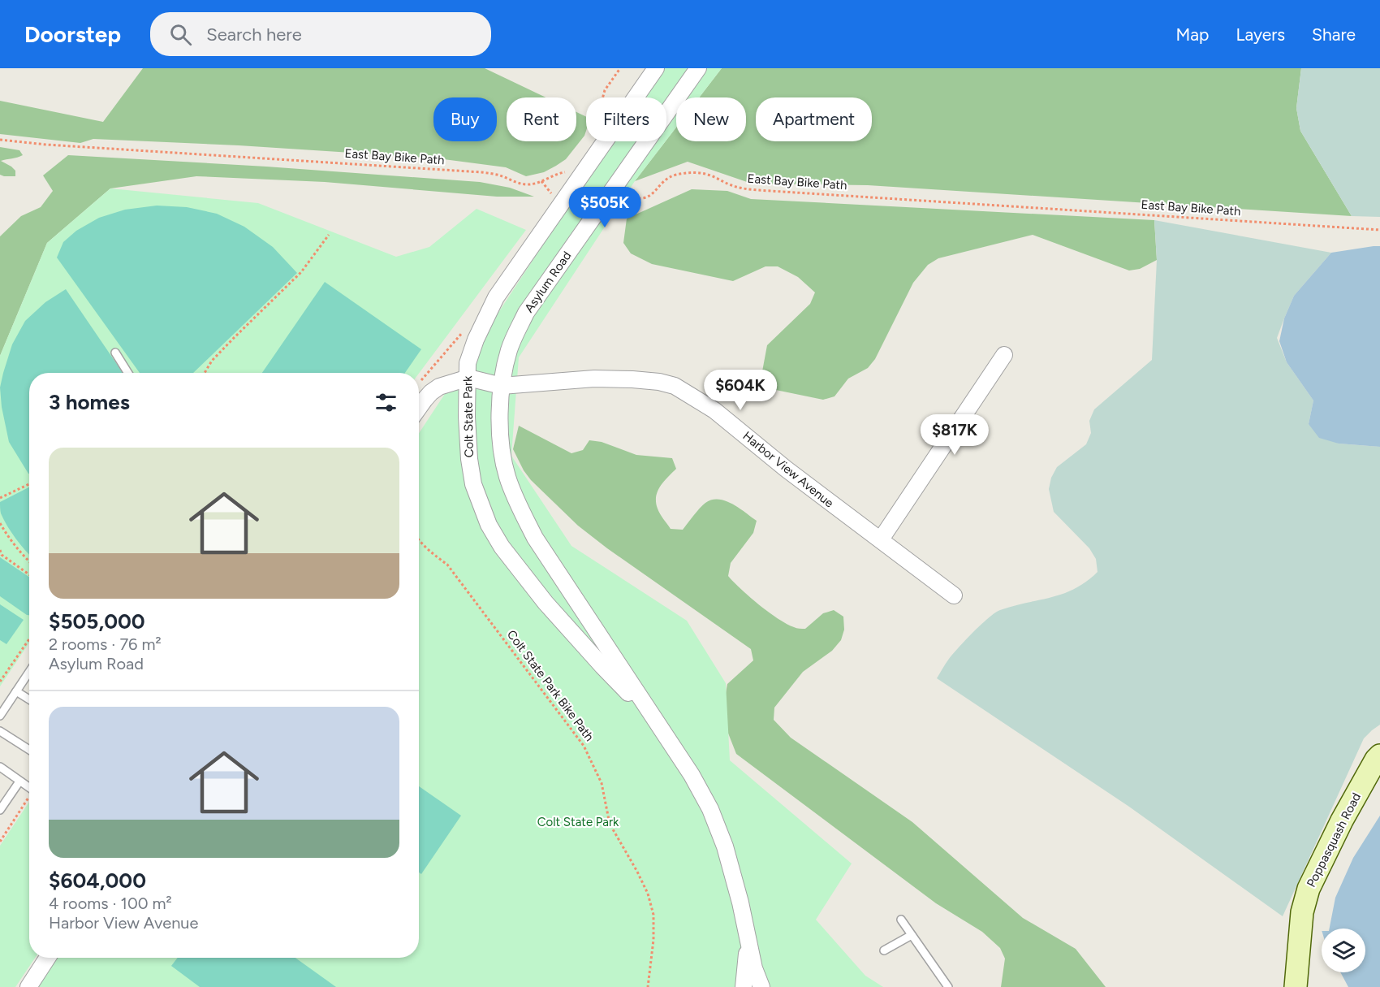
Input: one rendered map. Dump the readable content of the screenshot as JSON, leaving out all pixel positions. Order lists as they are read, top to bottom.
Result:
{
  "streets": {
    "street": [
      "Asylum Road",
      "Colt State Park",
      "Harbor View Avenue",
      "Poppasquash Road"
    ],
    "path": ["East Bay Bike Path", "Colt State Park Bike Path"]
  },
  "crossings": [
    ["East Bay Bike Path", "Asylum Road"],
    ["Asylum Road", "Colt State Park"],
    ["Asylum Road", "Harbor View Avenue"],
    ["Colt State Park", "Harbor View Avenue"]
  ],
  "parks": ["Colt State Park"],
  "page": {
    "header": "Doorstep",
    "search": "Search here",
    "nav": ["Map", "Layers", "Share"],
    "chip": [
      "Buy",
      "Rent",
      "Filters",
      "New",
      "Apartment"
    ],
    "price": ["$505K", "$604K", "$817K"],
    "heading": "3 homes",
    "list": [
      {
        "name": "$505,000",
        "note": "2 rooms · 76 m² · Asylum Road"
      },
      {
        "name": "$604,000",
        "note": "4 rooms · 100 m² · Harbor View Avenue"
      }
    ]
  }
}
